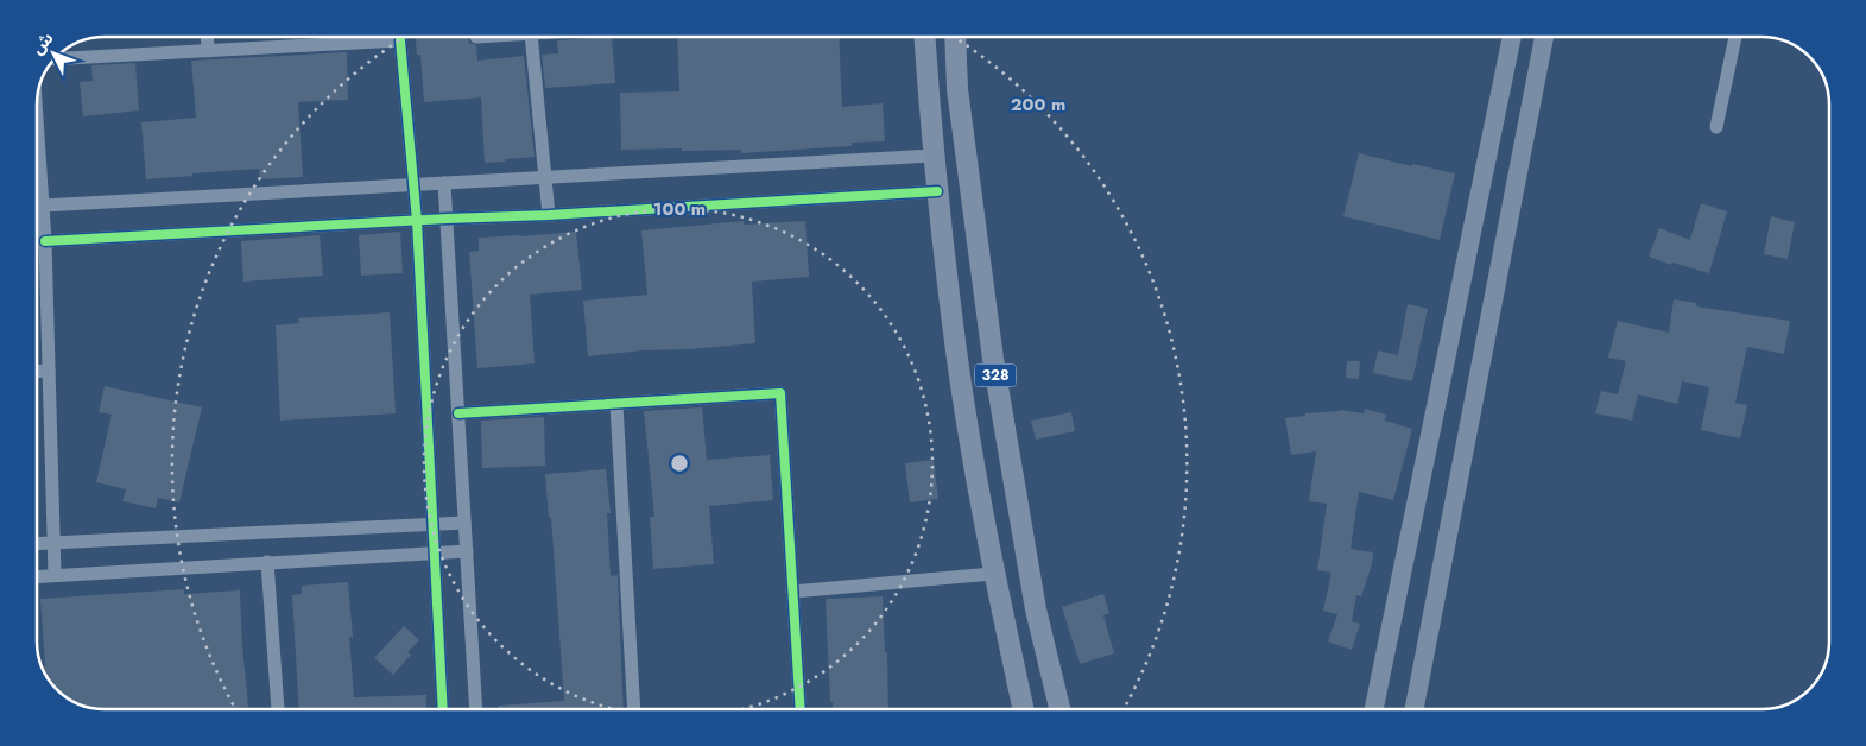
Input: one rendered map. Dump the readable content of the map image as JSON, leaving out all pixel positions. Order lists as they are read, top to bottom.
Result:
{
  "streets": {
    "main road": ["328"]
  },
  "north": "top left",
  "rings": ["200 m", "100 m"]
}
